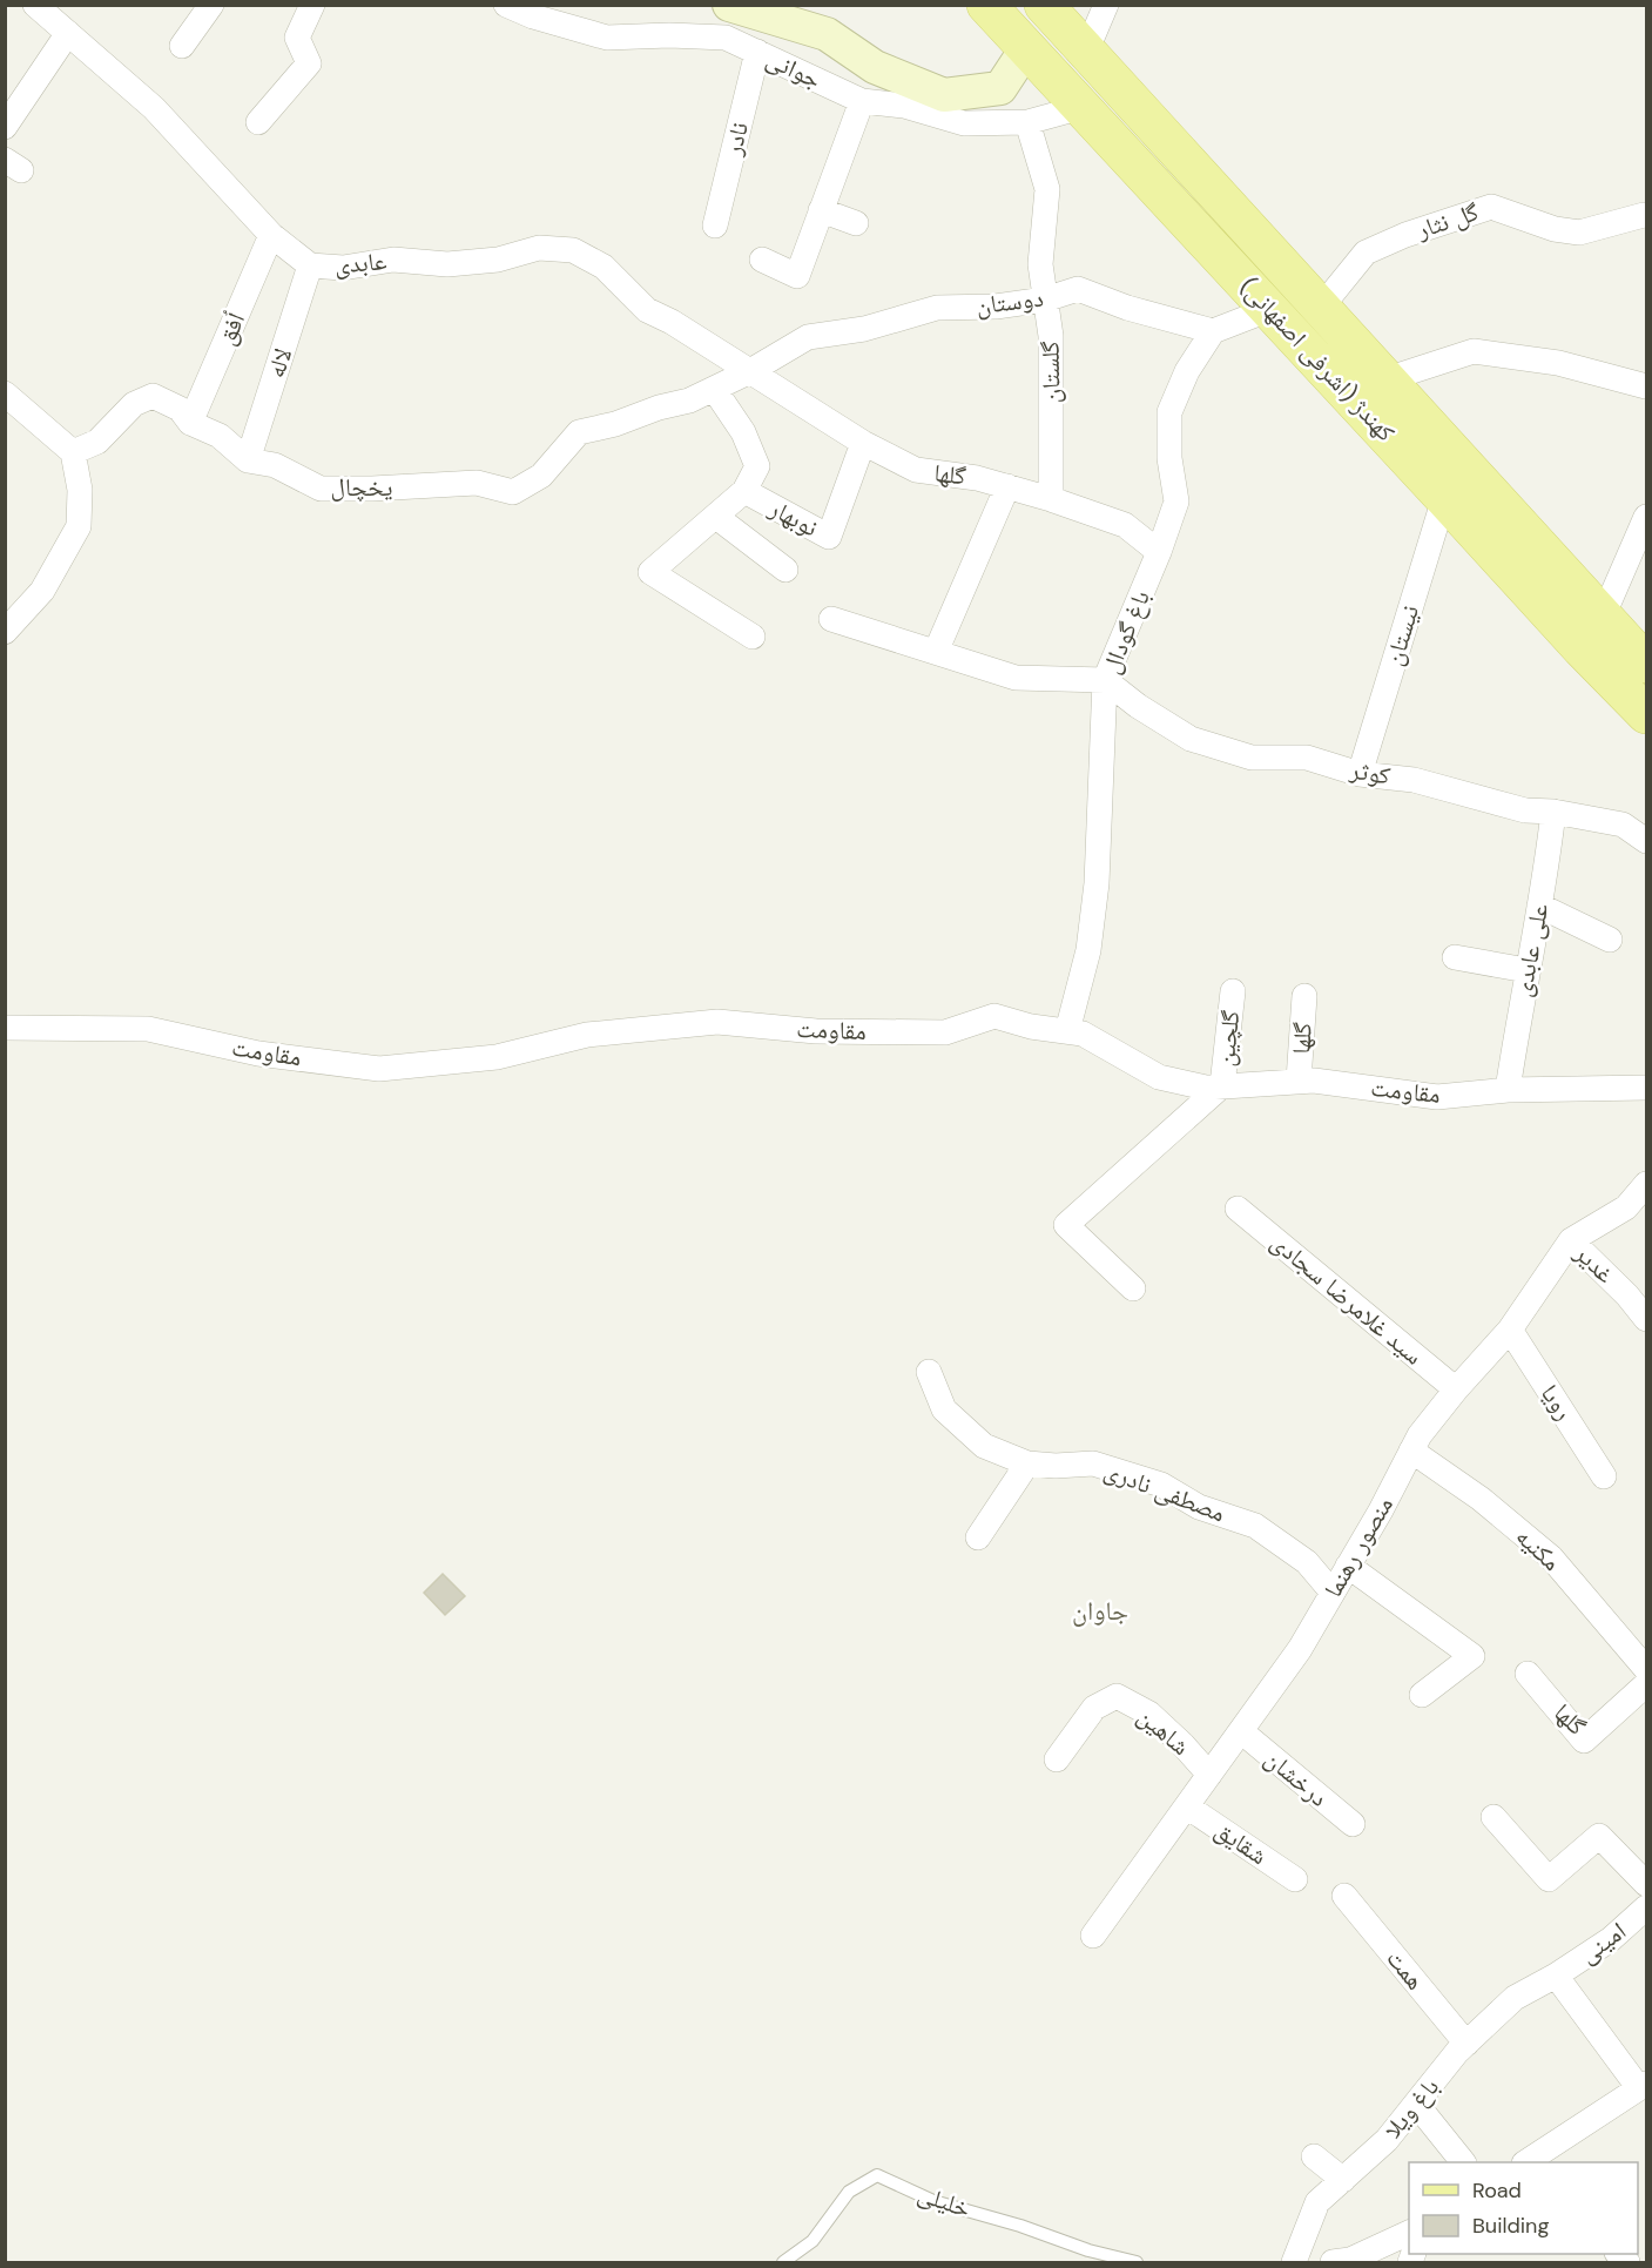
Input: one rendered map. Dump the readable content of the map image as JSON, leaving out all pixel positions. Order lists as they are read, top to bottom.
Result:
{
  "streets": {
    "main road": ["کهندژ (اشرفی اصفهانی)"],
    "street": [
      "جوانی",
      "نادر",
      "گل نثار",
      "عابدی",
      "دوستان",
      "اُفق",
      "لاله",
      "گلستان",
      "گلها",
      "یخچال",
      "نوبهار",
      "باغ گودال",
      "نیستان",
      "کوثر",
      "علی عابدی",
      "مقاومت",
      "گلچین",
      "غدیر",
      "سید غلامرضا سجادی",
      "رویا",
      "مصطفی نادری",
      "منصور رهنما",
      "مکنیه",
      "شاهین",
      "درخشان",
      "شقایق",
      "امینی",
      "همت",
      "باغ ویلا"
    ],
    "lane": ["خلیلی"]
  },
  "crossings": [
    ["جوانی", "نادر"],
    ["جوانی", "کهندژ (اشرفی اصفهانی)"],
    ["جوانی", "گلستان"],
    ["گل نثار", "کهندژ (اشرفی اصفهانی)"],
    ["عابدی", "دوستان"],
    ["عابدی", "اُفق"],
    ["عابدی", "لاله"],
    ["عابدی", "گلها"],
    ["عابدی", "یخچال"],
    ["دوستان", "گلستان"],
    ["دوستان", "گلها"],
    ["دوستان", "یخچال"],
    ["دوستان", "باغ گودال"],
    ["اُفق", "یخچال"],
    ["کهندژ (اشرفی اصفهانی)", "نیستان"],
    ["لاله", "یخچال"],
    ["گلستان", "گلها"],
    ["گلها", "یخچال"],
    ["گلها", "نوبهار"],
    ["گلها", "باغ گودال"],
    ["گلها", "مقاومت"],
    ["باغ گودال", "کوثر"],
    ["باغ گودال", "مقاومت"],
    ["نیستان", "کوثر"],
    ["کوثر", "علی عابدی"],
    ["علی عابدی", "مقاومت"],
    ["مقاومت", "گلچین"],
    ["غدیر", "منصور رهنما"],
    ["سید غلامرضا سجادی", "منصور رهنما"],
    ["رویا", "منصور رهنما"],
    ["مصطفی نادری", "منصور رهنما"],
    ["منصور رهنما", "مکنیه"],
    ["منصور رهنما", "شاهین"],
    ["منصور رهنما", "درخشان"],
    ["منصور رهنما", "شقایق"],
    ["امینی", "باغ ویلا"],
    ["همت", "باغ ویلا"]
  ],
  "districts": ["جاوان"],
  "legend": ["Road", "Building"]
}
